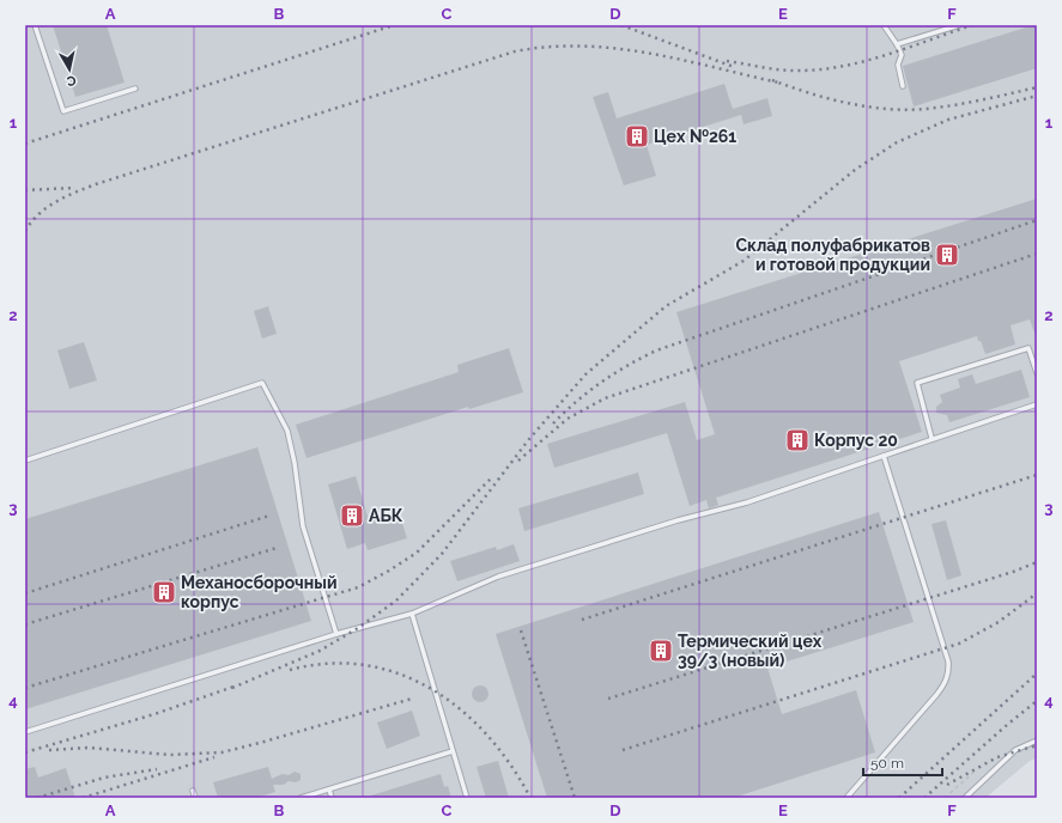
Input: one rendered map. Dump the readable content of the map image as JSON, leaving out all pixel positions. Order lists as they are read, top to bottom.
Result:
{
  "places": {
    "building": [
      "Цех №261",
      "Склад полуфабрикатов и готовой продукции",
      "Корпус 20",
      "АБК",
      "Механосборочный корпус",
      "Термический цех 39/3 (новый)"
    ]
  },
  "scale_bar": "50 m",
  "north": "bottom",
  "grid": {
    "columns": [
      "A",
      "B",
      "C",
      "D",
      "E",
      "F"
    ],
    "rows": [
      "1",
      "2",
      "3",
      "4"
    ]
  }
}
